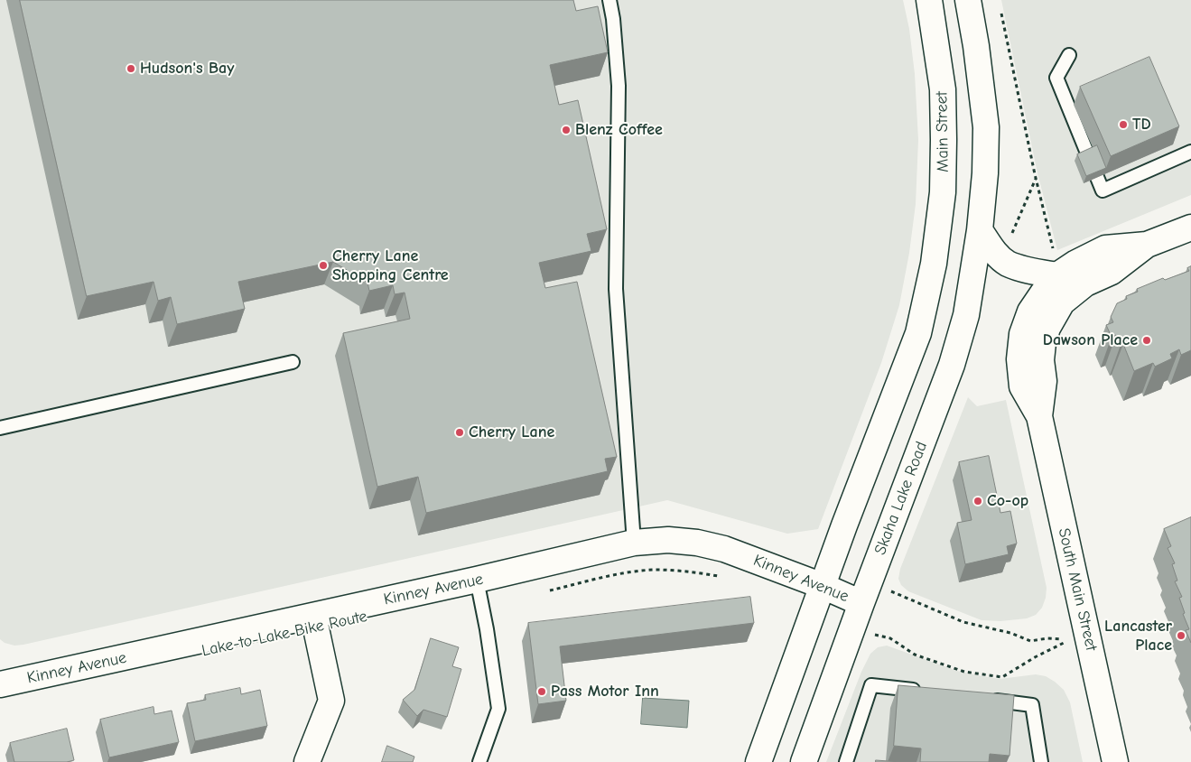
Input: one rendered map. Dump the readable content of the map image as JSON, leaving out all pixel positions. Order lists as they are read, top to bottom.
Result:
{
  "streets": {
    "main road": [
      "Main Street",
      "Skaha Lake Road",
      "Kinney Avenue",
      "South Main Street"
    ]
  },
  "crossings": [
    ["Main Street", "Kinney Avenue"],
    ["Skaha Lake Road", "Kinney Avenue"]
  ],
  "places": [
    "Hudson's Bay",
    "TD",
    "Blenz Coffee",
    "Cherry Lane Shopping Centre",
    "Dawson Place",
    "Cherry Lane",
    "Co-op",
    "Lancaster Place",
    "Pass Motor Inn"
  ]
}
